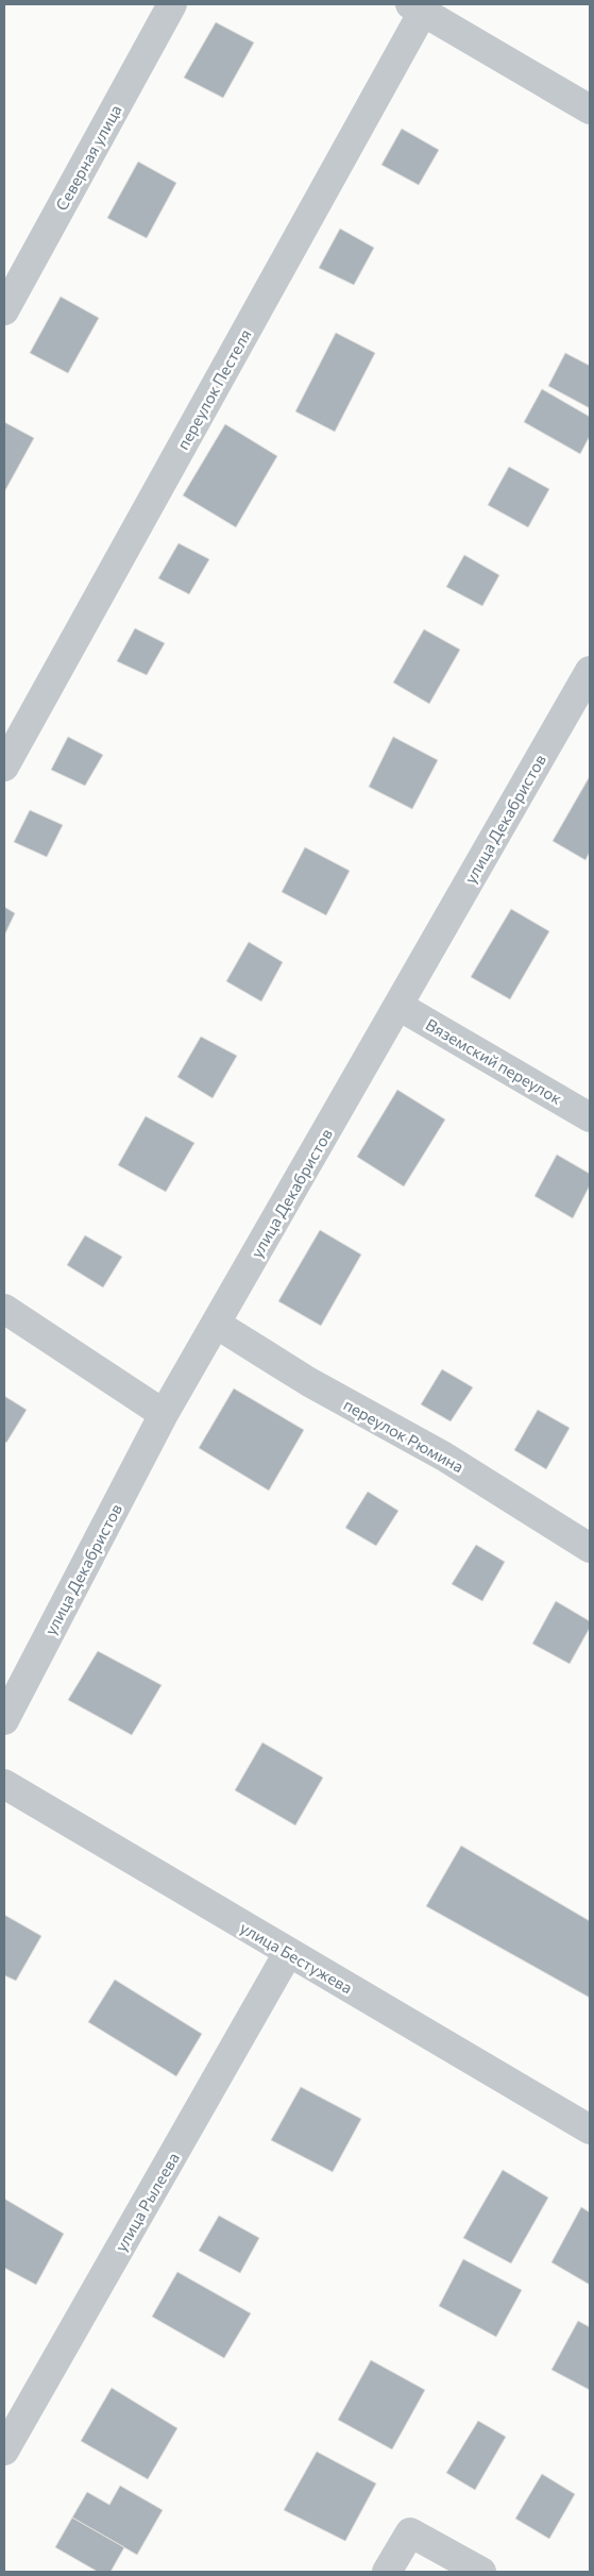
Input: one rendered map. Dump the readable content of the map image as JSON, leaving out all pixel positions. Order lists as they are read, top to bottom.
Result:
{
  "streets": {
    "street": [
      "Северная улица",
      "переулок Пестеля",
      "улица Декабристов",
      "Вяземский переулок",
      "переулок Рюмина",
      "улица Бестужева",
      "улица Рылеева"
    ]
  },
  "crossings": [
    ["улица Декабристов", "Вяземский переулок"],
    ["улица Декабристов", "переулок Рюмина"],
    ["улица Бестужева", "улица Рылеева"]
  ]
}
